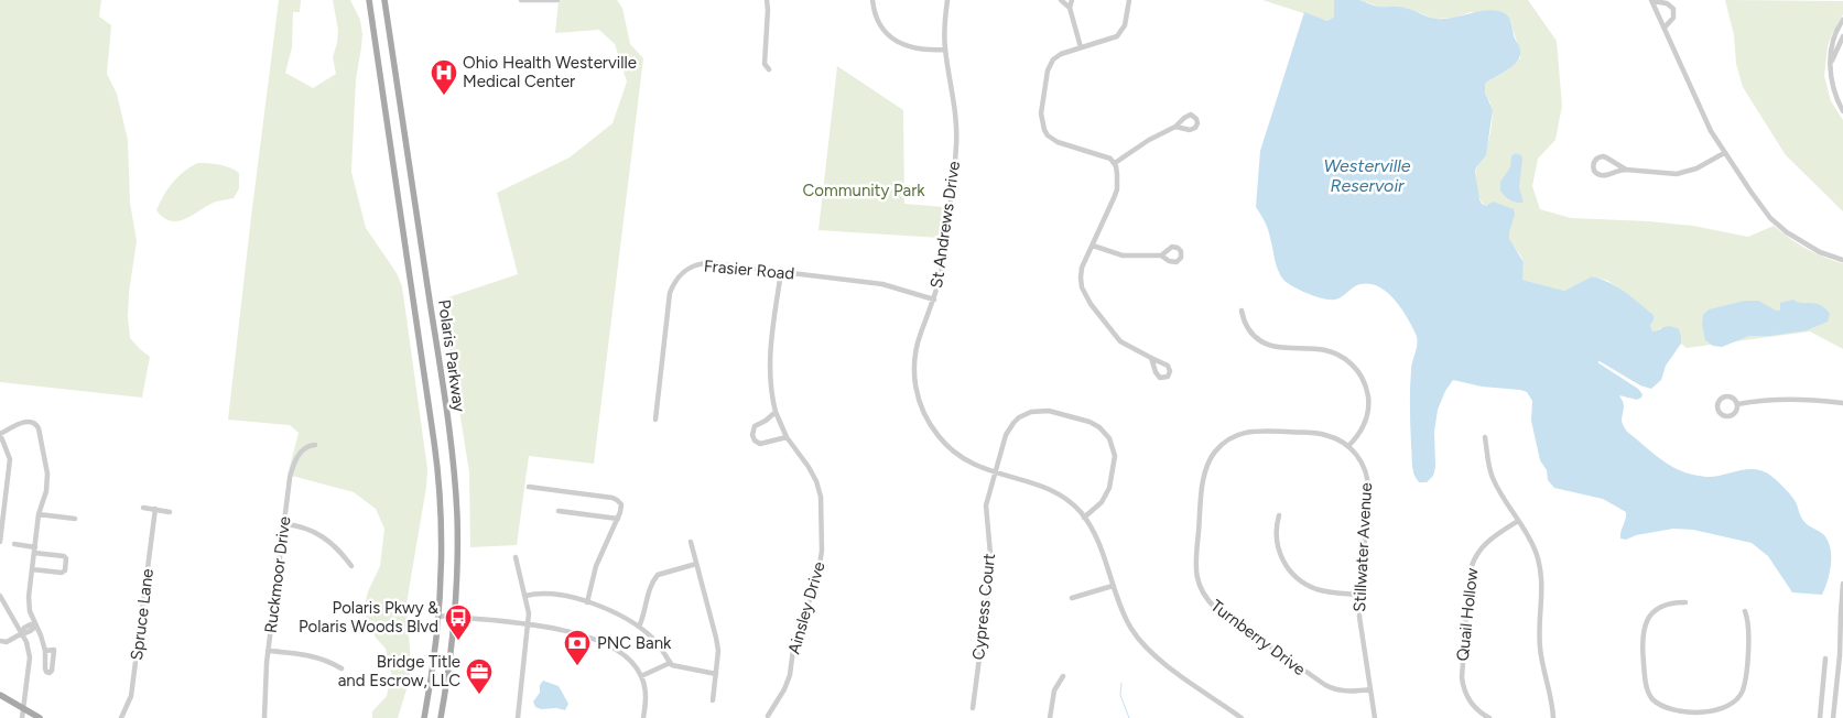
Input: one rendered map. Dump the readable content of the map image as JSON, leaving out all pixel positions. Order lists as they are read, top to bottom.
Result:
{
  "streets": {
    "main road": ["Polaris Parkway"],
    "street": [
      "St Andrews Drive",
      "Frasier Road",
      "Stillwater Avenue",
      "Ruckmoor Drive",
      "Cypress Court",
      "Ainsley Drive",
      "Spruce Lane",
      "Quail Hollow",
      "Turnberry Drive"
    ]
  },
  "crossings": [
    ["St Andrews Drive", "Frasier Road"],
    ["St Andrews Drive", "Cypress Court"],
    ["Frasier Road", "Ainsley Drive"],
    ["Stillwater Avenue", "Turnberry Drive"]
  ],
  "water": ["Westerville Reservoir"],
  "parks": ["Community Park"],
  "places": {
    "hospital": ["Ohio Health Westerville Medical Center"],
    "bus stop": ["Polaris Pkwy & Polaris Woods Blvd"],
    "bank": ["PNC Bank"],
    "office": ["Bridge Title and Escrow, LLC"]
  }
}
